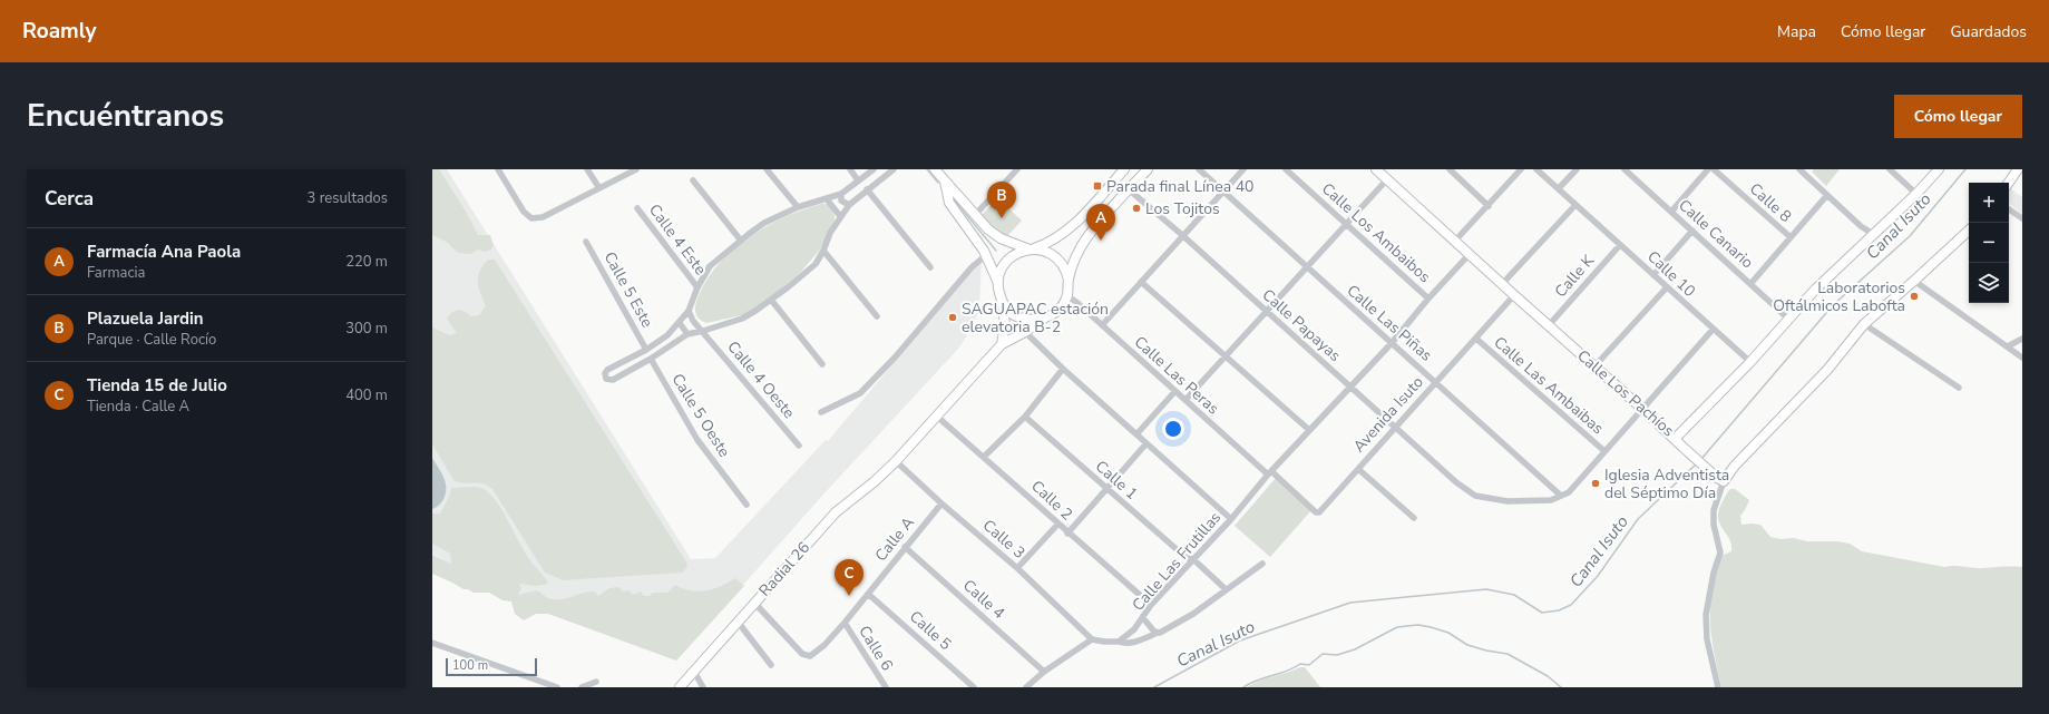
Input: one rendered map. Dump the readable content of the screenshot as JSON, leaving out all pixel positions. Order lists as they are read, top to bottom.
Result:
{
  "streets": {
    "street": [
      "Calle 8",
      "Calle Los Ambaibos",
      "Calle Canario",
      "Calle 4 Este",
      "Calle 10",
      "Calle K",
      "Calle 5 Este",
      "Calle Las Piñas",
      "Calle Papayas",
      "Calle Las Peras",
      "Calle 4 Oeste",
      "Calle Las Ambaibas",
      "Calle Los Pachíos",
      "Avenida Isuto",
      "Calle 5 Oeste",
      "Calle 1",
      "Calle 2",
      "Calle A",
      "Calle 3",
      "Calle Las Frutillas",
      "Radial 26",
      "Calle 4",
      "Calle 5",
      "Calle 6"
    ]
  },
  "crossings": [
    ["Calle Los Ambaibos", "Calle Las Frutillas"],
    ["Calle Canario", "Calle Los Pachíos"],
    ["Calle 10", "Calle K"],
    ["Calle 10", "Calle Los Pachíos"],
    ["Calle K", "Calle Los Pachíos"],
    ["Calle Las Piñas", "Calle Papayas"],
    ["Calle Las Piñas", "Avenida Isuto"],
    ["Calle Las Piñas", "Calle Las Frutillas"],
    ["Calle Papayas", "Avenida Isuto"],
    ["Calle Papayas", "Calle Las Frutillas"],
    ["Calle Las Peras", "Avenida Isuto"],
    ["Calle Las Peras", "Calle Las Frutillas"],
    ["Calle Las Peras", "Radial 26"],
    ["Calle Las Ambaibas", "Avenida Isuto"],
    ["Calle Los Pachíos", "Avenida Isuto"],
    ["Calle Los Pachíos", "Calle Las Frutillas"],
    ["Calle 1", "Calle Las Frutillas"],
    ["Calle 2", "Calle Las Frutillas"],
    ["Calle 2", "Radial 26"],
    ["Calle A", "Calle 3"],
    ["Calle A", "Radial 26"],
    ["Calle A", "Calle 4"],
    ["Calle A", "Calle 5"],
    ["Calle A", "Calle 6"],
    ["Calle 3", "Radial 26"]
  ],
  "water": ["Canal Isuto"],
  "places": {
    "transit": ["Parada final Línea 40"],
    "other": [
      "Los Tojitos",
      "Laboratorios Oftálmicos Labofta",
      "SAGUAPAC estación elevatoria B-2",
      "Iglesia Adventista del Séptimo Día"
    ]
  },
  "scale_bar": "100 m",
  "page": {
    "header": "Roamly",
    "nav": ["Mapa", "Cómo llegar", "Guardados"],
    "title": "Encuéntranos",
    "buttons": "Cómo llegar",
    "heading": ["Cerca", "3 resultados"],
    "pins": ["B", "A", "C"],
    "map_buttons": ["+", "−"],
    "list": [
      {
        "mark": "A",
        "name": "Farmacía Ana Paola",
        "note": "Farmacia",
        "value": "220 m"
      },
      {
        "mark": "B",
        "name": "Plazuela Jardin",
        "note": "Parque · Calle Rocío",
        "value": "300 m"
      },
      {
        "mark": "C",
        "name": "Tienda 15 de Julio",
        "note": "Tienda · Calle A",
        "value": "400 m"
      }
    ],
    "scale": "100 m"
  }
}
